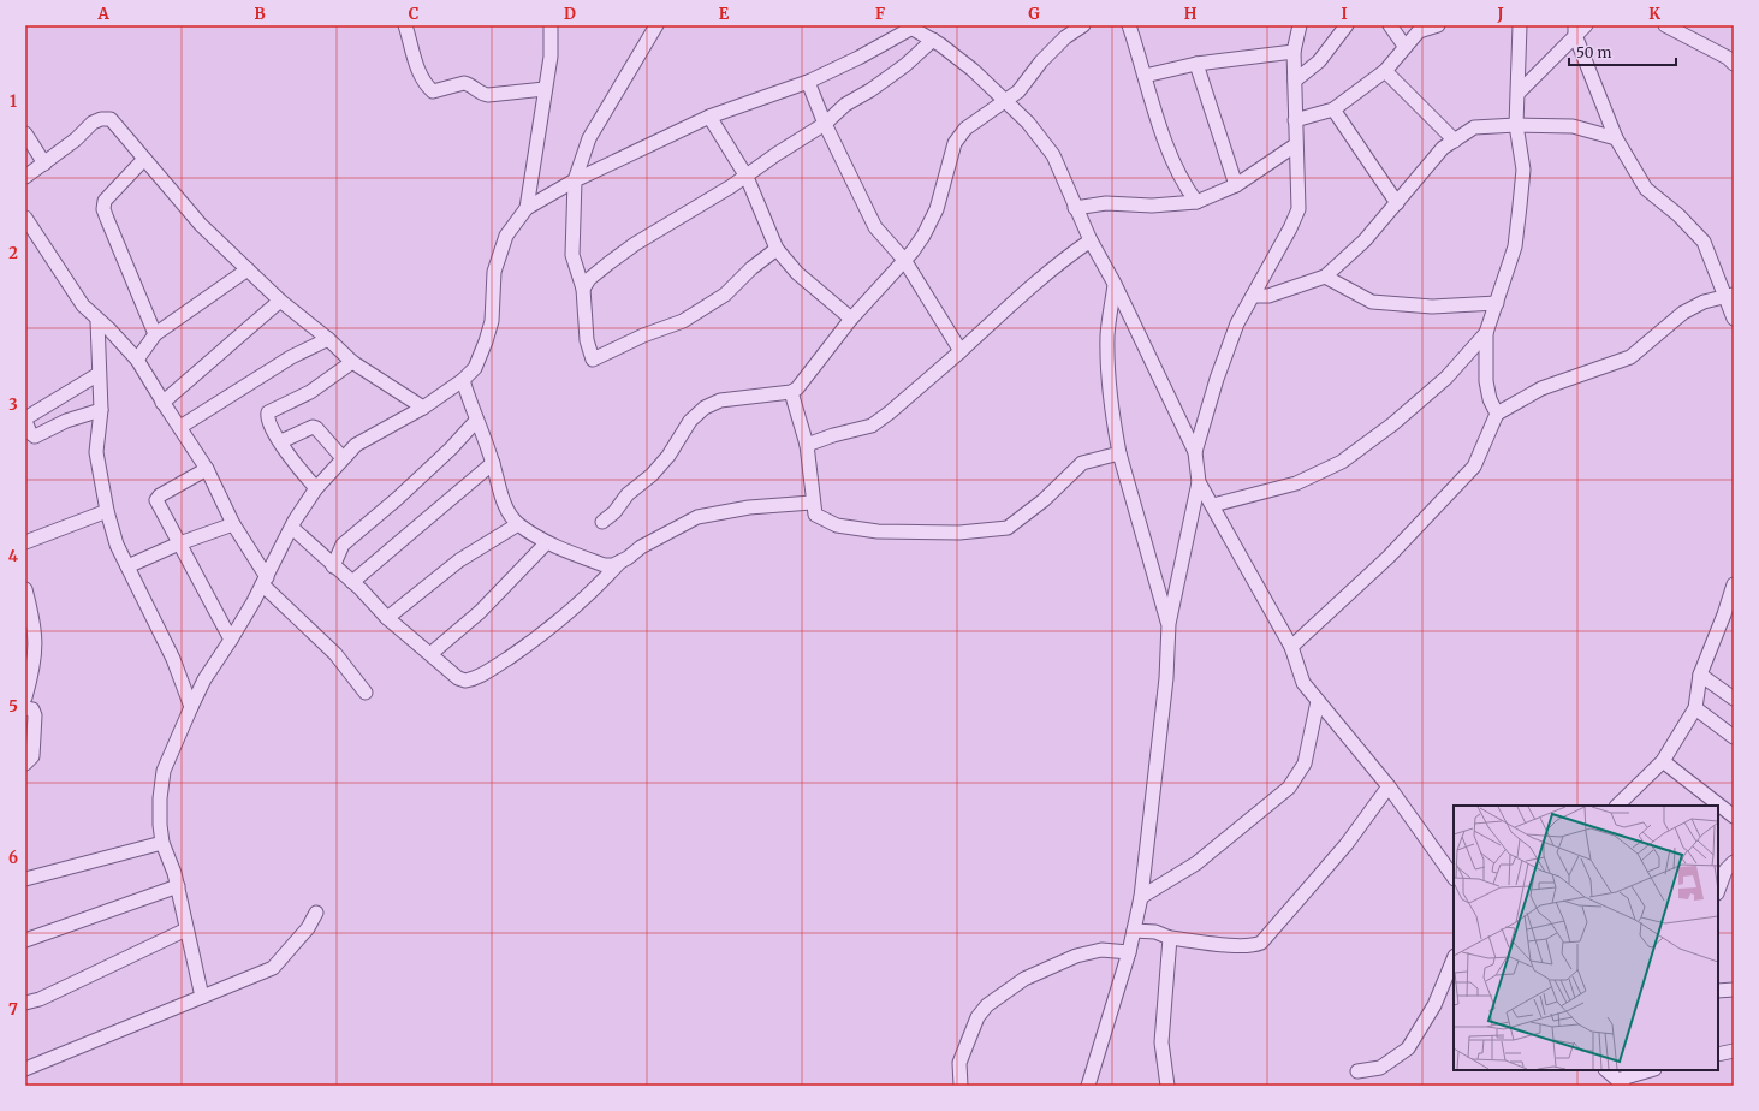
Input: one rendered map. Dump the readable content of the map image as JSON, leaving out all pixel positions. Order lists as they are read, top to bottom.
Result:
{
  "scale_bar": "50 m",
  "grid": {
    "columns": [
      "A",
      "B",
      "C",
      "D",
      "E",
      "F",
      "G",
      "H",
      "I",
      "J",
      "K"
    ],
    "rows": [
      "1",
      "2",
      "3",
      "4",
      "5",
      "6",
      "7"
    ]
  }
}
